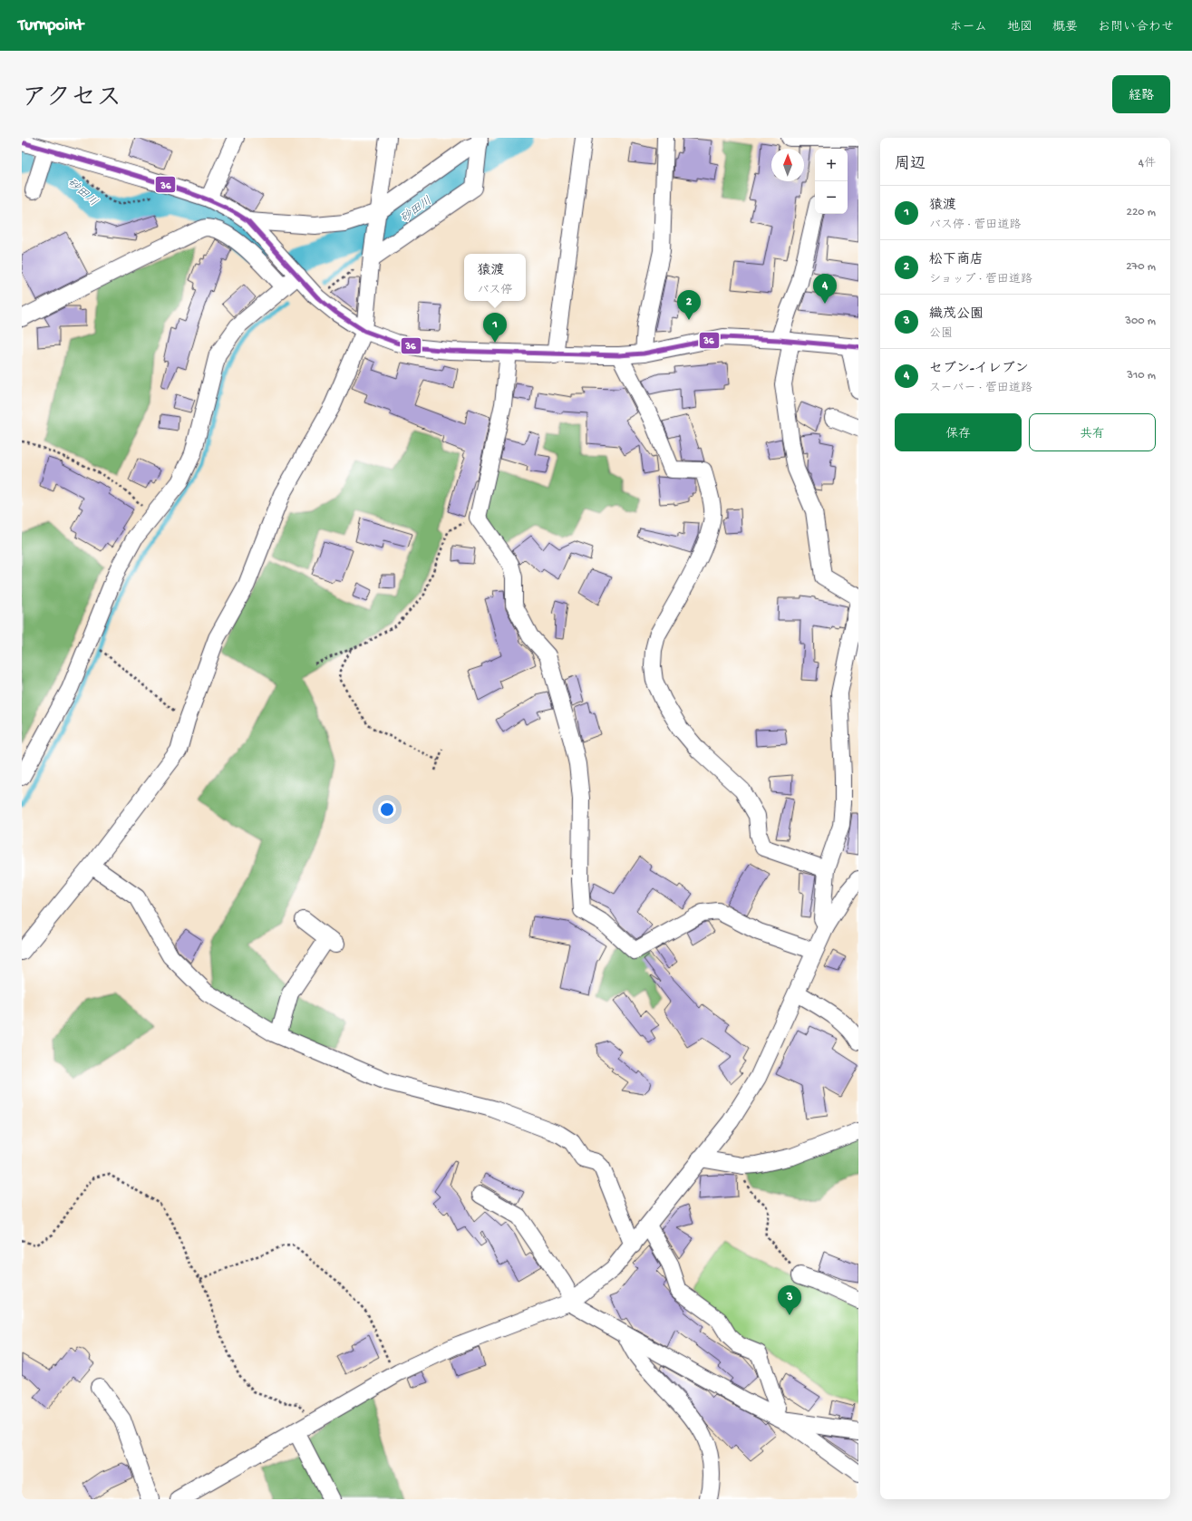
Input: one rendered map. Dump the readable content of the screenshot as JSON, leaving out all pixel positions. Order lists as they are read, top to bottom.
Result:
{
  "water": ["砂田川"],
  "lines": ["transit line 36"],
  "north": "top",
  "page": {
    "header": "Turnpoint",
    "nav": [
      "ホーム",
      "地図",
      "概要",
      "お問い合わせ"
    ],
    "title": "アクセス",
    "buttons": [
      "経路",
      ["保存", "共有"]
    ],
    "heading": ["周辺", "4件"],
    "map_buttons": ["+", "−"],
    "list": [
      {
        "mark": "1",
        "name": "猿渡",
        "note": "バス停 · 菅田道路",
        "value": "220 m"
      },
      {
        "mark": "2",
        "name": "松下商店",
        "note": "ショップ · 菅田道路",
        "value": "270 m"
      },
      {
        "mark": "3",
        "name": "織茂公園",
        "note": "公園",
        "value": "300 m"
      },
      {
        "mark": "4",
        "name": "セブン-イレブン",
        "note": "スーパー · 菅田道路",
        "value": "310 m"
      }
    ],
    "popup": ["猿渡", "バス停"],
    "pins": [
      "4",
      "2",
      "1",
      "3"
    ]
  }
}
